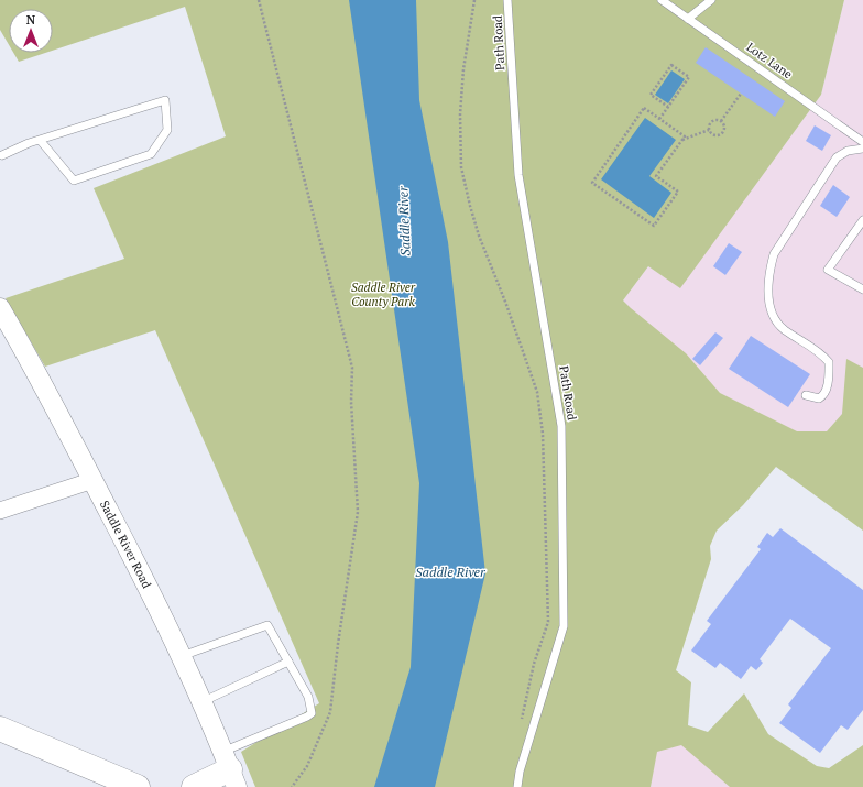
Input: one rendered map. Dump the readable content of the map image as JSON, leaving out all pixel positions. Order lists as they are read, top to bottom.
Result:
{
  "streets": {
    "street": ["Saddle River Road"],
    "lane": ["Path Road", "Lotz Lane"]
  },
  "water": ["Saddle River"],
  "parks": ["Saddle River County Park"],
  "north": "top"
}
